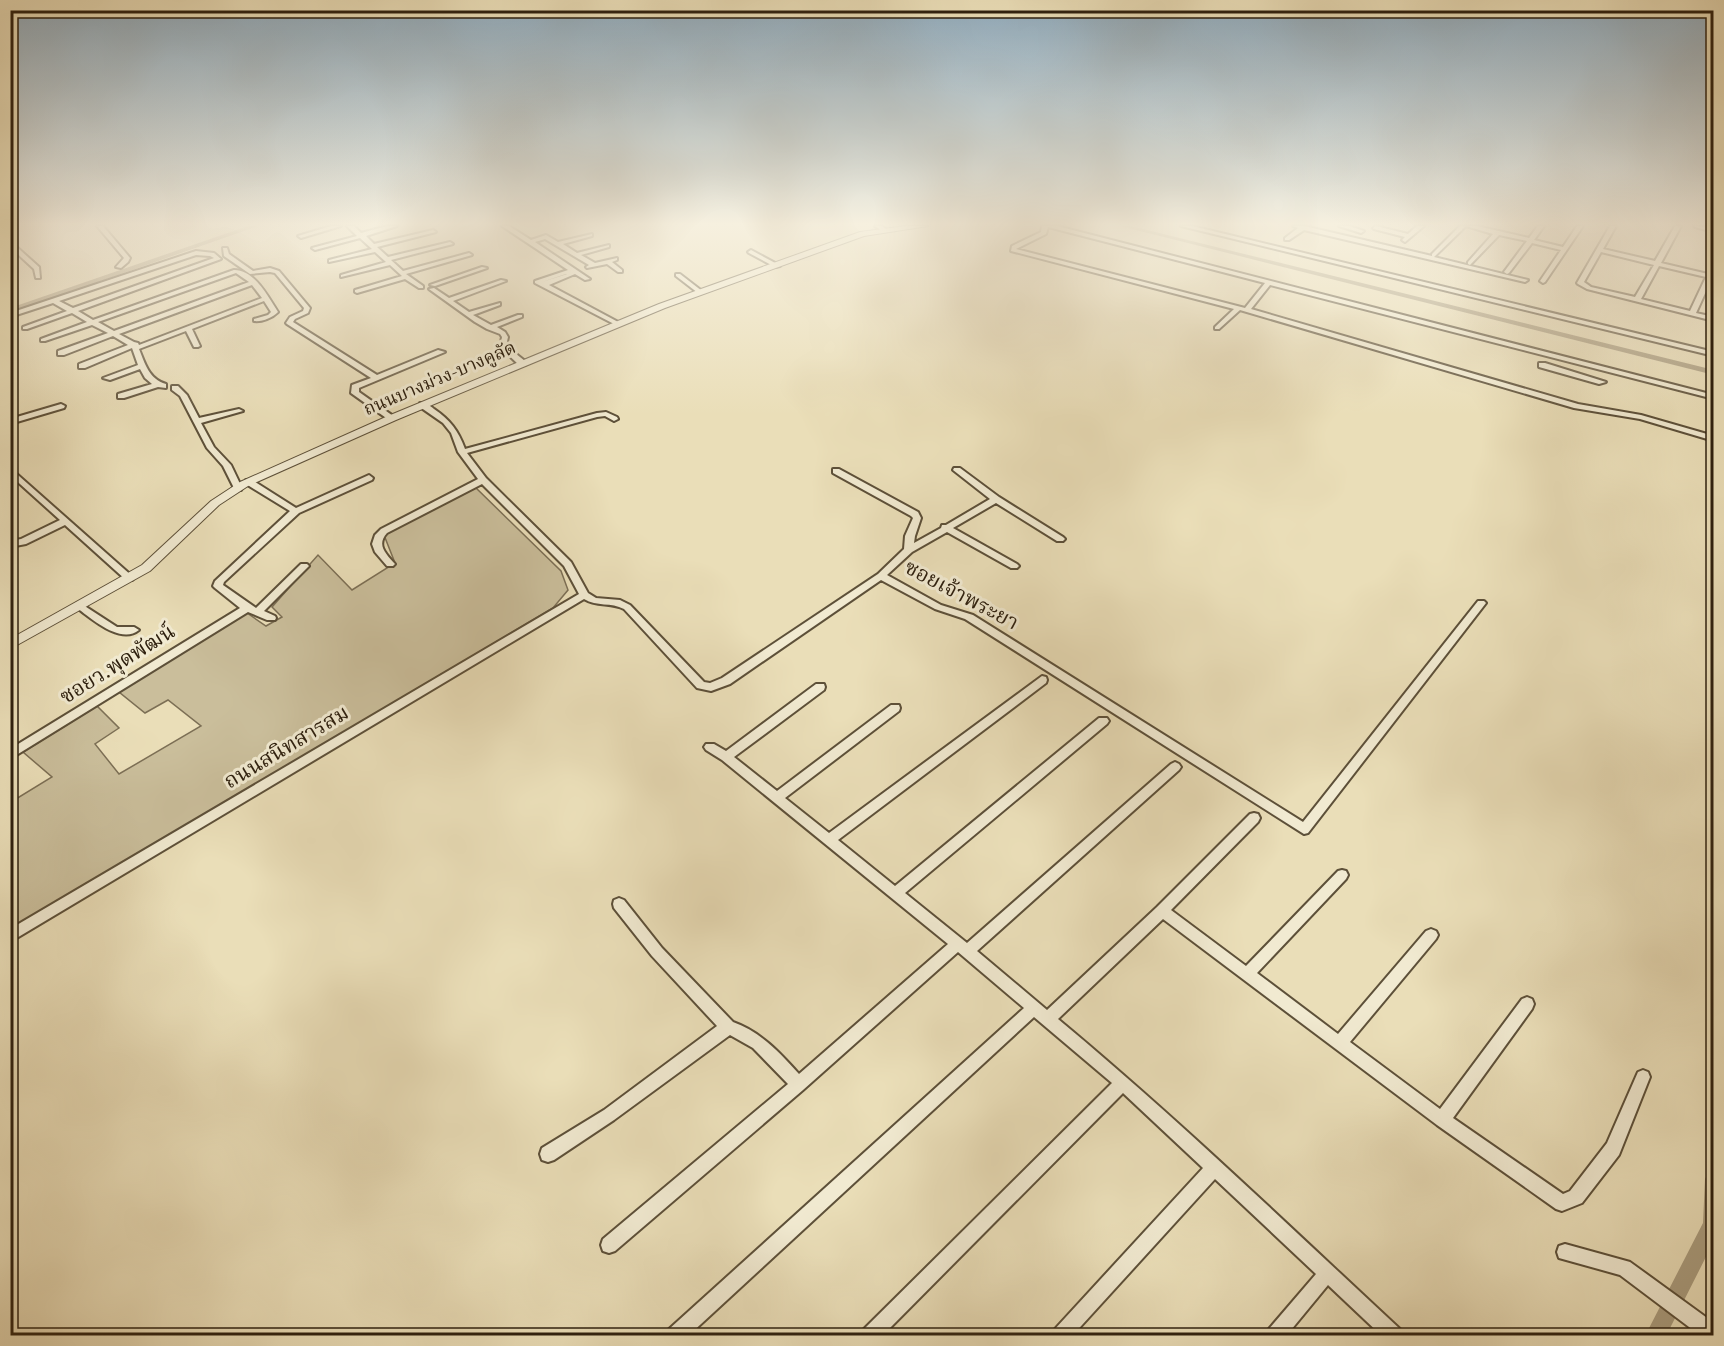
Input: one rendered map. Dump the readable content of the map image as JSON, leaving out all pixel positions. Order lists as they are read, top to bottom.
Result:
{
  "streets": {
    "street": [
      "ถนนบางม่วง-บางคูลัด",
      "ซอยเจ้าพระยา",
      "ซอยว.พุดพัฒน์",
      "ถนนสนิทสารสม"
    ]
  },
  "crossings": [
    ["ซอยเจ้าพระยา", "ถนนสนิทสารสม"]
  ]
}
